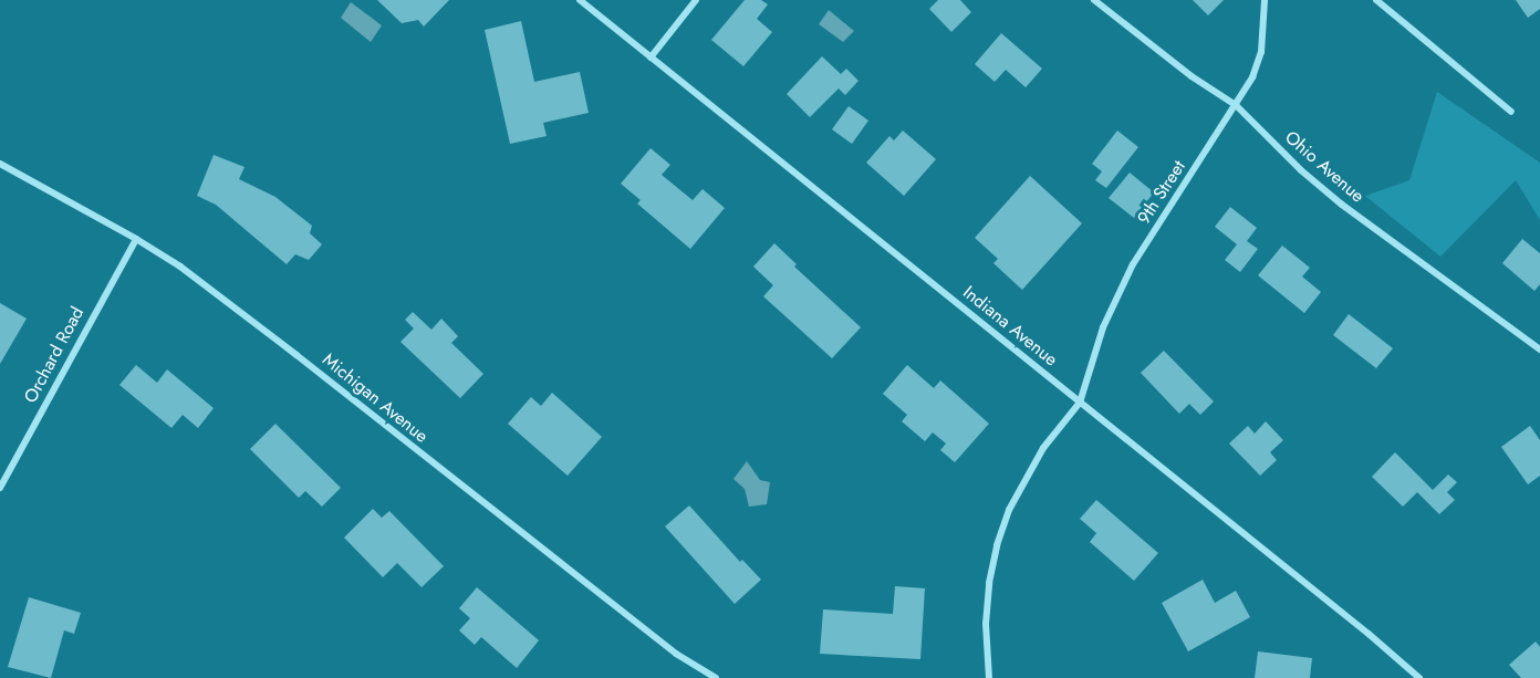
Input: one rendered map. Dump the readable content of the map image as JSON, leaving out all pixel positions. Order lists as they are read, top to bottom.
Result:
{
  "streets": {
    "street": [
      "Ohio Avenue",
      "9th Street",
      "Indiana Avenue",
      "Orchard Road",
      "Michigan Avenue"
    ]
  },
  "crossings": [
    ["Ohio Avenue", "9th Street"],
    ["9th Street", "Indiana Avenue"],
    ["Orchard Road", "Michigan Avenue"]
  ]
}
